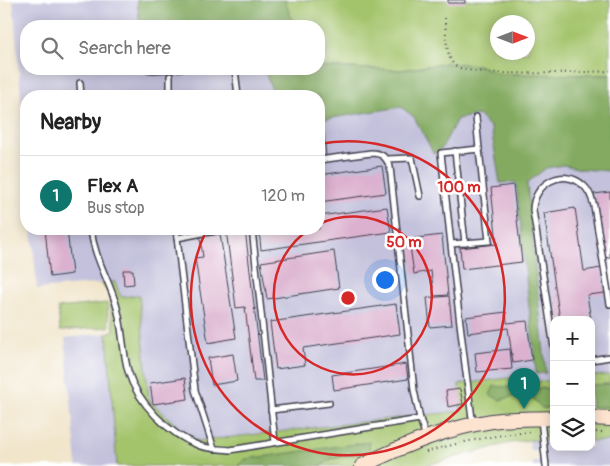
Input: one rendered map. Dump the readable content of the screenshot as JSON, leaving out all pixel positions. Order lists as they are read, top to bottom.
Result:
{
  "north": "right",
  "page": {
    "search": "Search here",
    "heading": "Nearby",
    "list": [
      {
        "mark": "1",
        "name": "Flex A",
        "note": "Bus stop",
        "value": "120 m"
      }
    ],
    "map_buttons": ["+", "−"],
    "pins": "1"
  },
  "rings": ["100 m", "50 m"]
}
